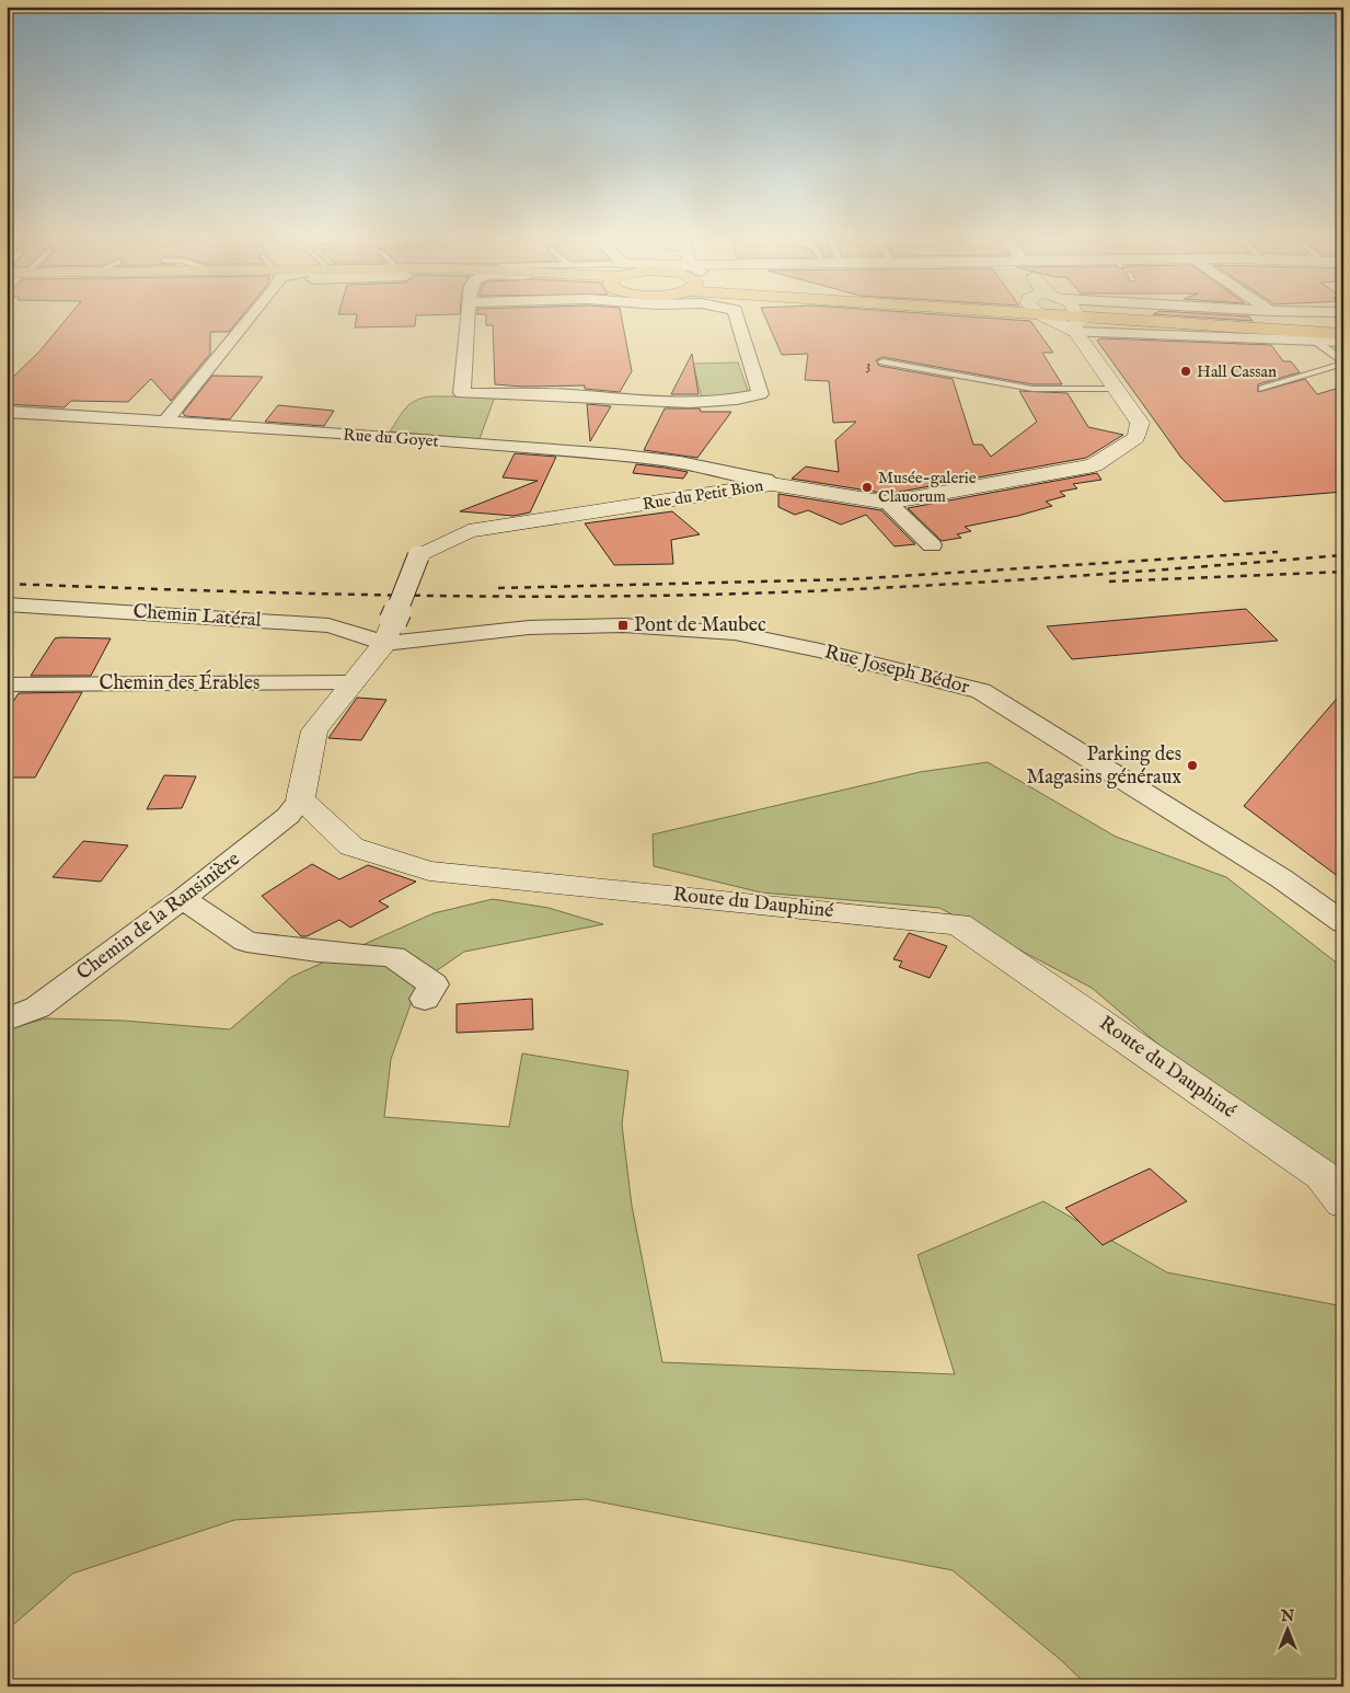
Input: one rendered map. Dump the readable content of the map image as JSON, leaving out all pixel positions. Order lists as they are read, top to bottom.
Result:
{
  "streets": {
    "street": [
      "Rue du Goyet",
      "Rue du Petit Bion",
      "Chemin Latéral",
      "Rue Joseph Bédor",
      "Chemin des Érables",
      "Route du Dauphiné",
      "Chemin de la Ransinière"
    ]
  },
  "crossings": [
    ["Rue du Goyet", "Rue du Petit Bion"],
    ["Rue du Petit Bion", "Chemin Latéral"],
    ["Rue du Petit Bion", "Rue Joseph Bédor"],
    ["Chemin Latéral", "Rue Joseph Bédor"],
    ["Route du Dauphiné", "Chemin de la Ransinière"]
  ],
  "places": {
    "other": ["Hall Cassan", "Musée-galerie Clauorum", "Parking des Magasins généraux"],
    "transit": ["Pont de Maubec"]
  },
  "house_numbers": ["3"],
  "north": "top"
}
